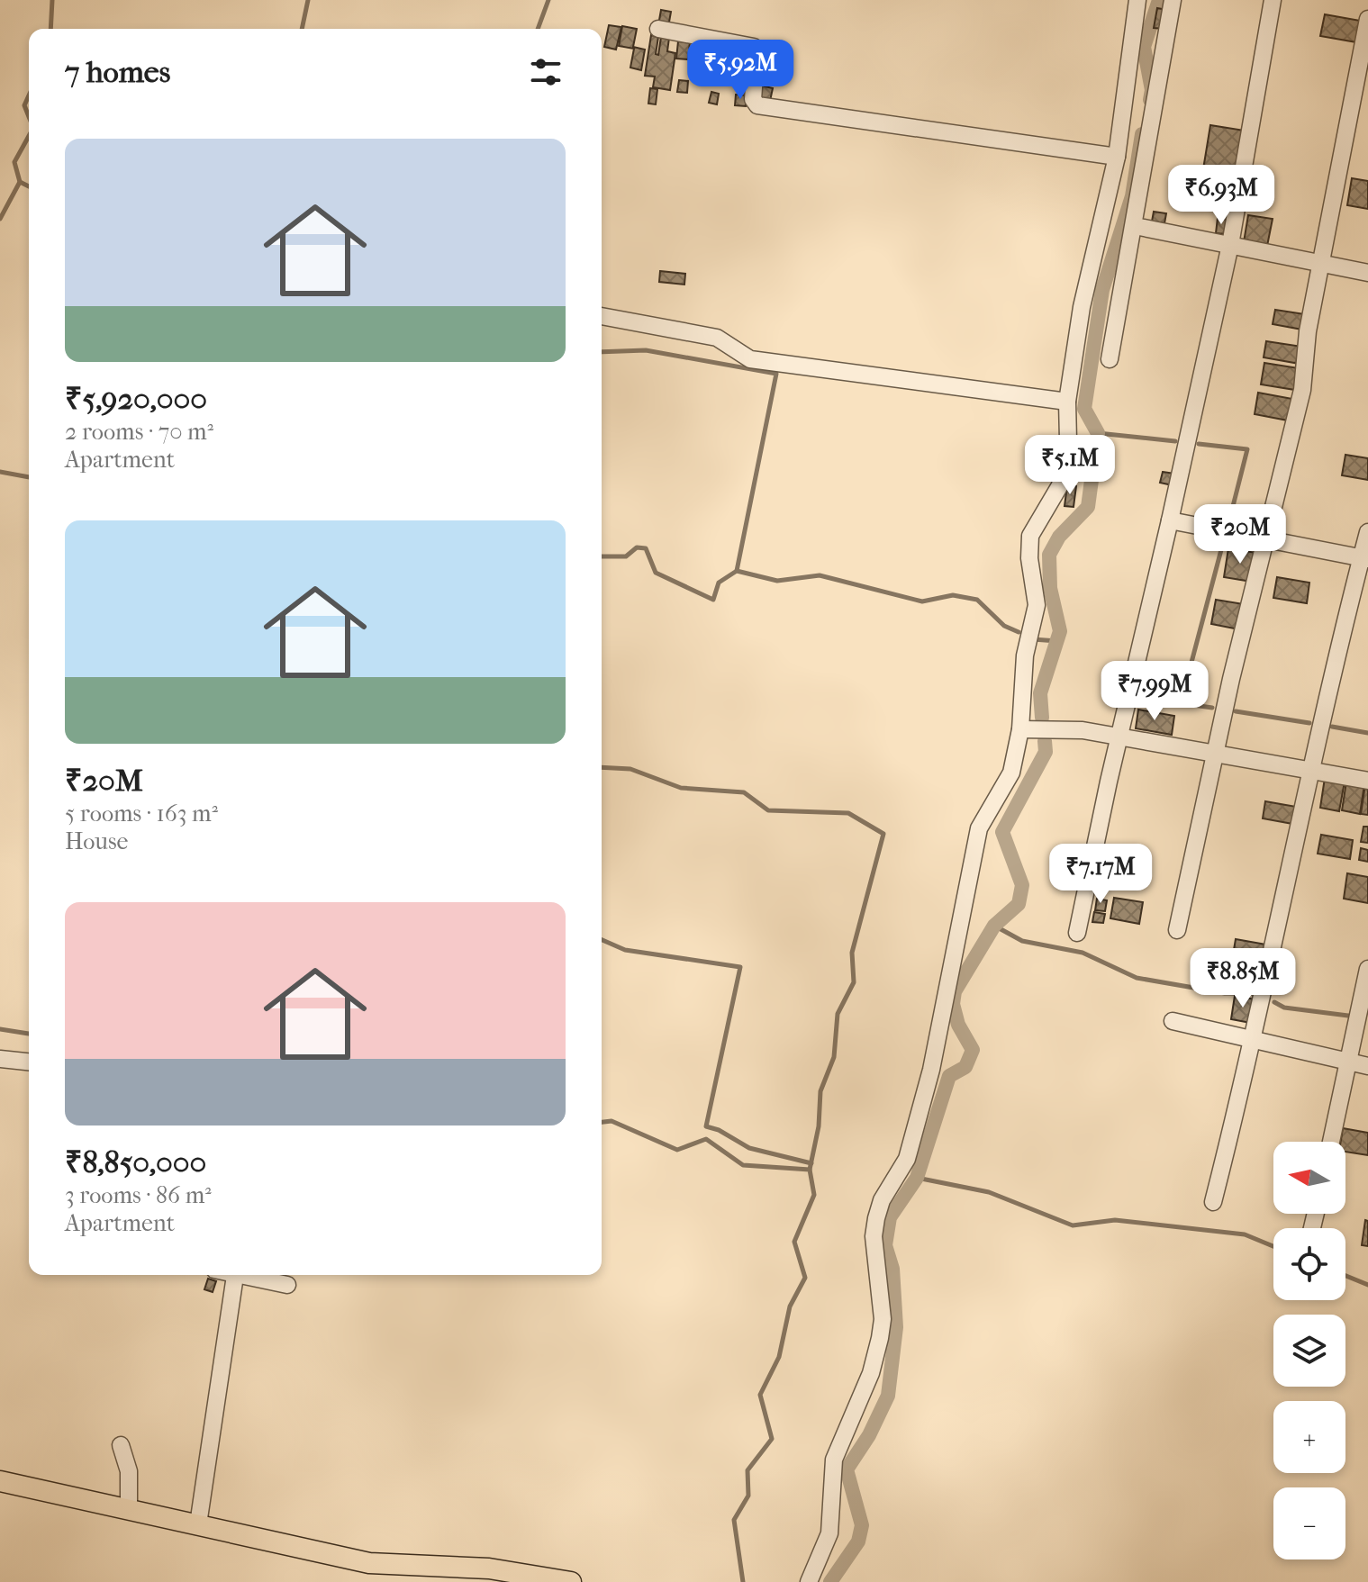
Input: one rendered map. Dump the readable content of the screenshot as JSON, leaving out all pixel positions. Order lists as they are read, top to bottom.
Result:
{
  "north": "left",
  "page": {
    "heading": "7 homes",
    "price": [
      "₹5.92M",
      "₹6.93M",
      "₹5.1M",
      "₹20M",
      "₹7.99M",
      "₹7.17M",
      "₹8.85M"
    ],
    "list": [
      {
        "name": "₹5,920,000",
        "note": "2 rooms · 70 m² · Apartment"
      },
      {
        "name": "₹20M",
        "note": "5 rooms · 163 m² · House"
      },
      {
        "name": "₹8,850,000",
        "note": "3 rooms · 86 m² · Apartment"
      }
    ],
    "map_buttons": ["+", "−"]
  }
}
